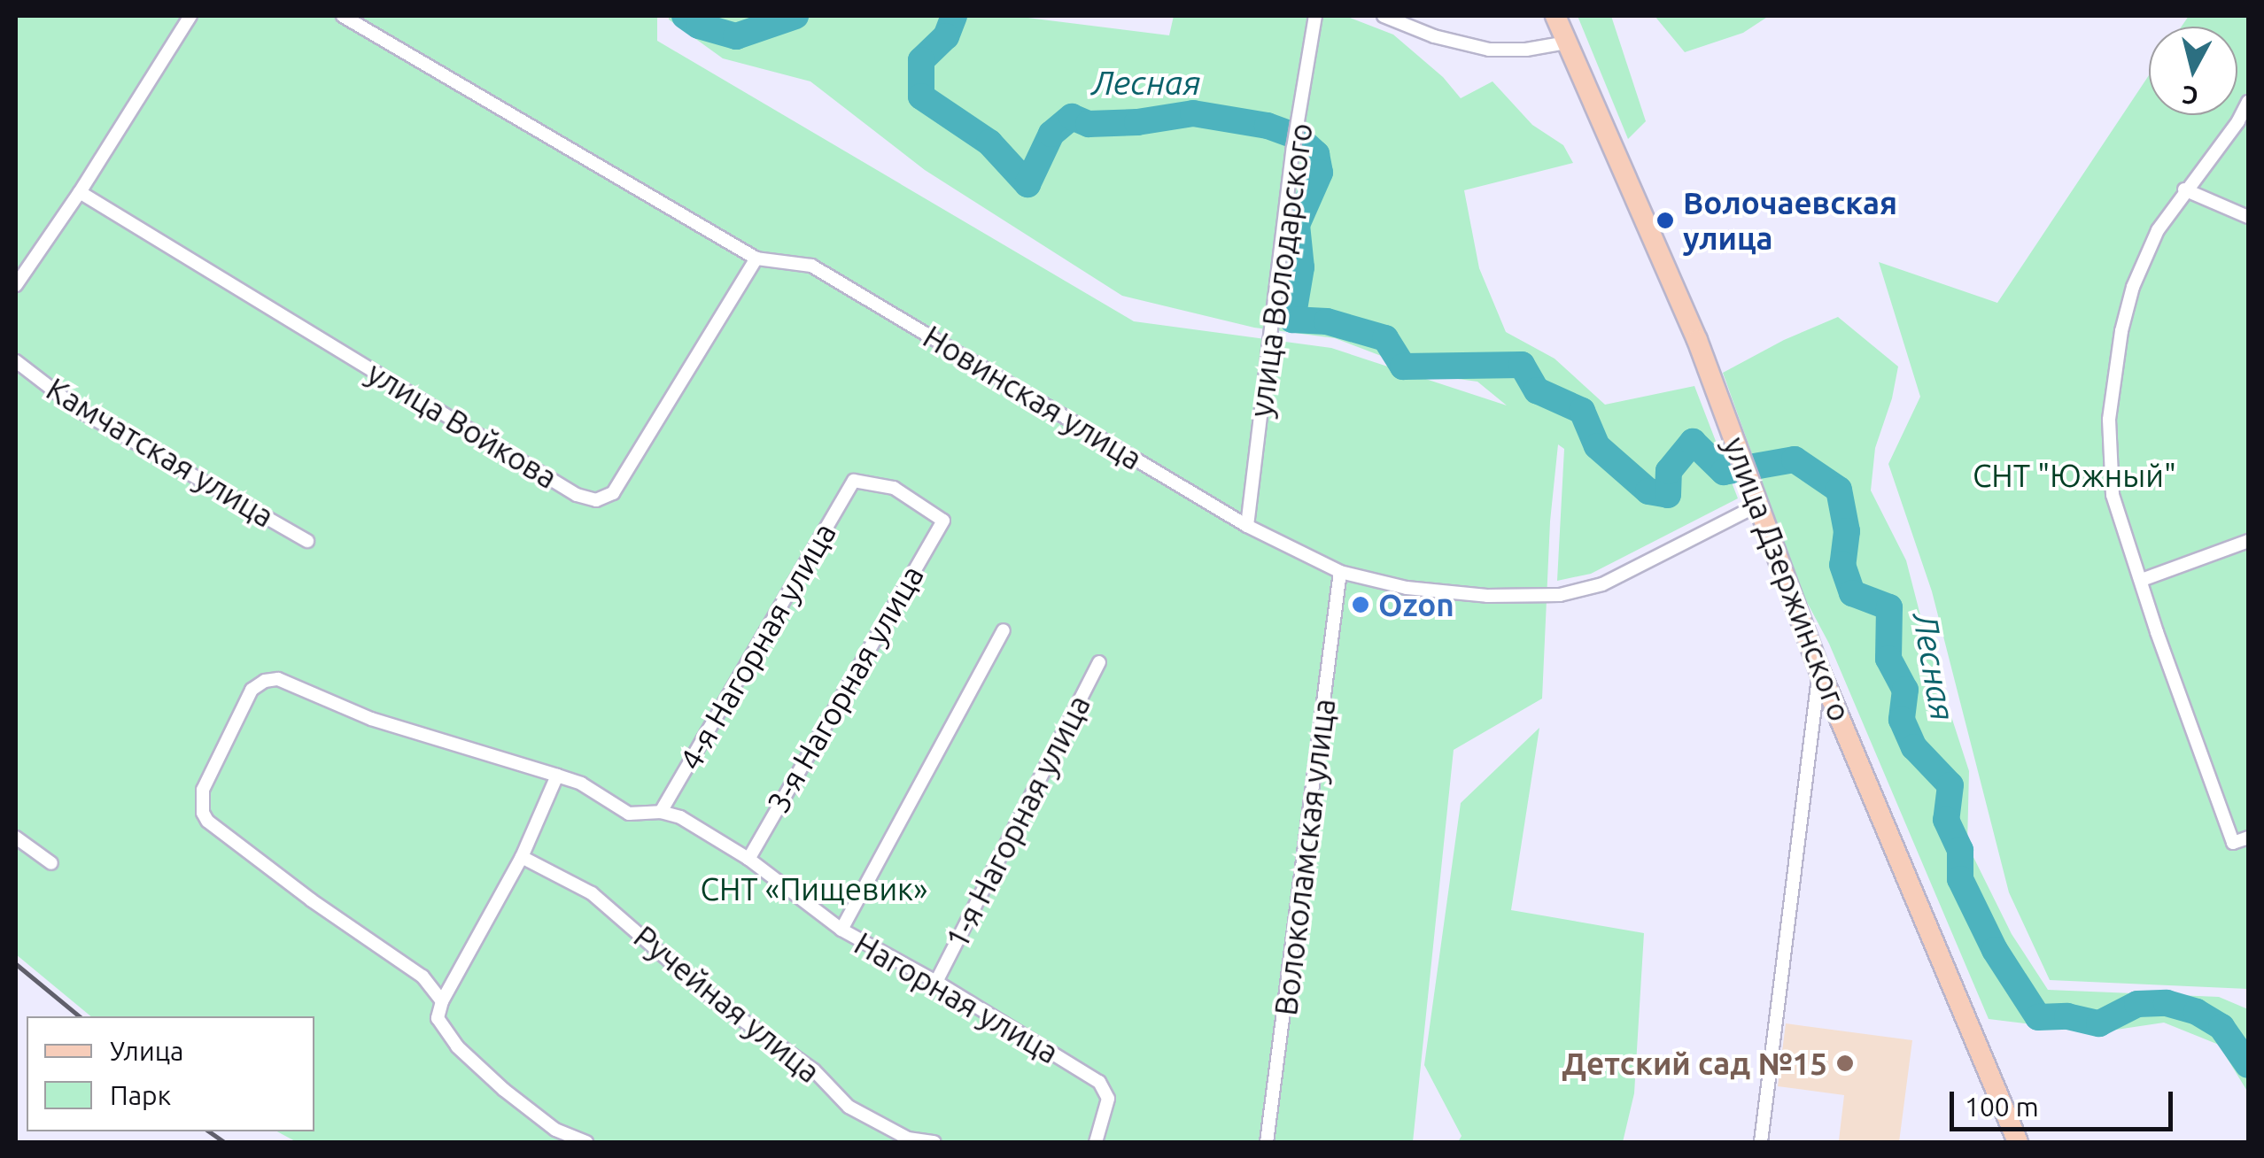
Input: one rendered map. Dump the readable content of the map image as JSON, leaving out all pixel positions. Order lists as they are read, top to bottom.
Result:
{
  "streets": {
    "main road": ["улица Дзержинского"],
    "street": [
      "улица Володарского",
      "Новинская улица",
      "улица Войкова",
      "Камчатская улица",
      "4-я Нагорная улица",
      "3-я Нагорная улица",
      "1-я Нагорная улица",
      "Волоколамская улица",
      "Нагорная улица",
      "Ручейная улица"
    ]
  },
  "crossings": [
    ["улица Володарского", "Новинская улица"],
    ["Новинская улица", "улица Войкова"],
    ["Новинская улица", "улица Дзержинского"],
    ["Новинская улица", "Волоколамская улица"],
    ["4-я Нагорная улица", "3-я Нагорная улица"],
    ["4-я Нагорная улица", "Нагорная улица"],
    ["3-я Нагорная улица", "Нагорная улица"],
    ["1-я Нагорная улица", "Нагорная улица"]
  ],
  "water": ["Лесная"],
  "parks": ["СНТ \"Южный\"", "СНТ «Пищевик»"],
  "places": ["Волочаевская улица", "Ozon", "Детский сад №15"],
  "legend": ["Улица", "Парк"],
  "scale_bar": "100 m",
  "north": "bottom"
}
